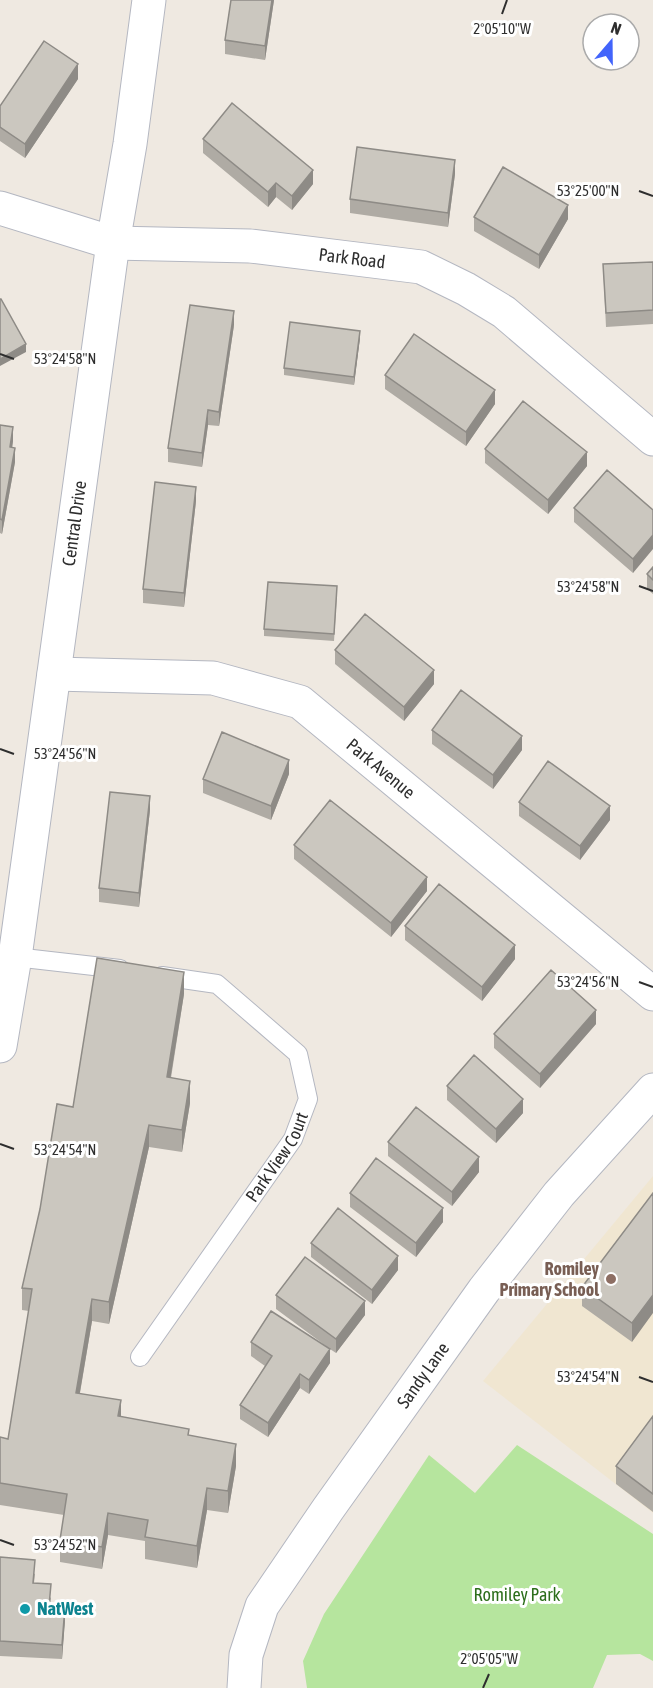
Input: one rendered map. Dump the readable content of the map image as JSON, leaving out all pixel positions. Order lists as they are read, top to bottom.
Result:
{
  "streets": {
    "street": [
      "Park Road",
      "Central Drive",
      "Park Avenue",
      "Sandy Lane"
    ],
    "lane": ["Park View Court"]
  },
  "crossings": [
    ["Park Road", "Central Drive"],
    ["Central Drive", "Park Avenue"],
    ["Central Drive", "Park View Court"]
  ],
  "parks": ["Romiley Park"],
  "places": ["Romiley Primary School", "NatWest"],
  "north": "top",
  "coordinates": [
    "2°05'10\"W",
    "53°25'00\"N",
    "53°24'58\"N",
    "53°24'56\"N",
    "53°24'54\"N",
    "53°24'52\"N",
    "2°05'05\"W"
  ]
}
